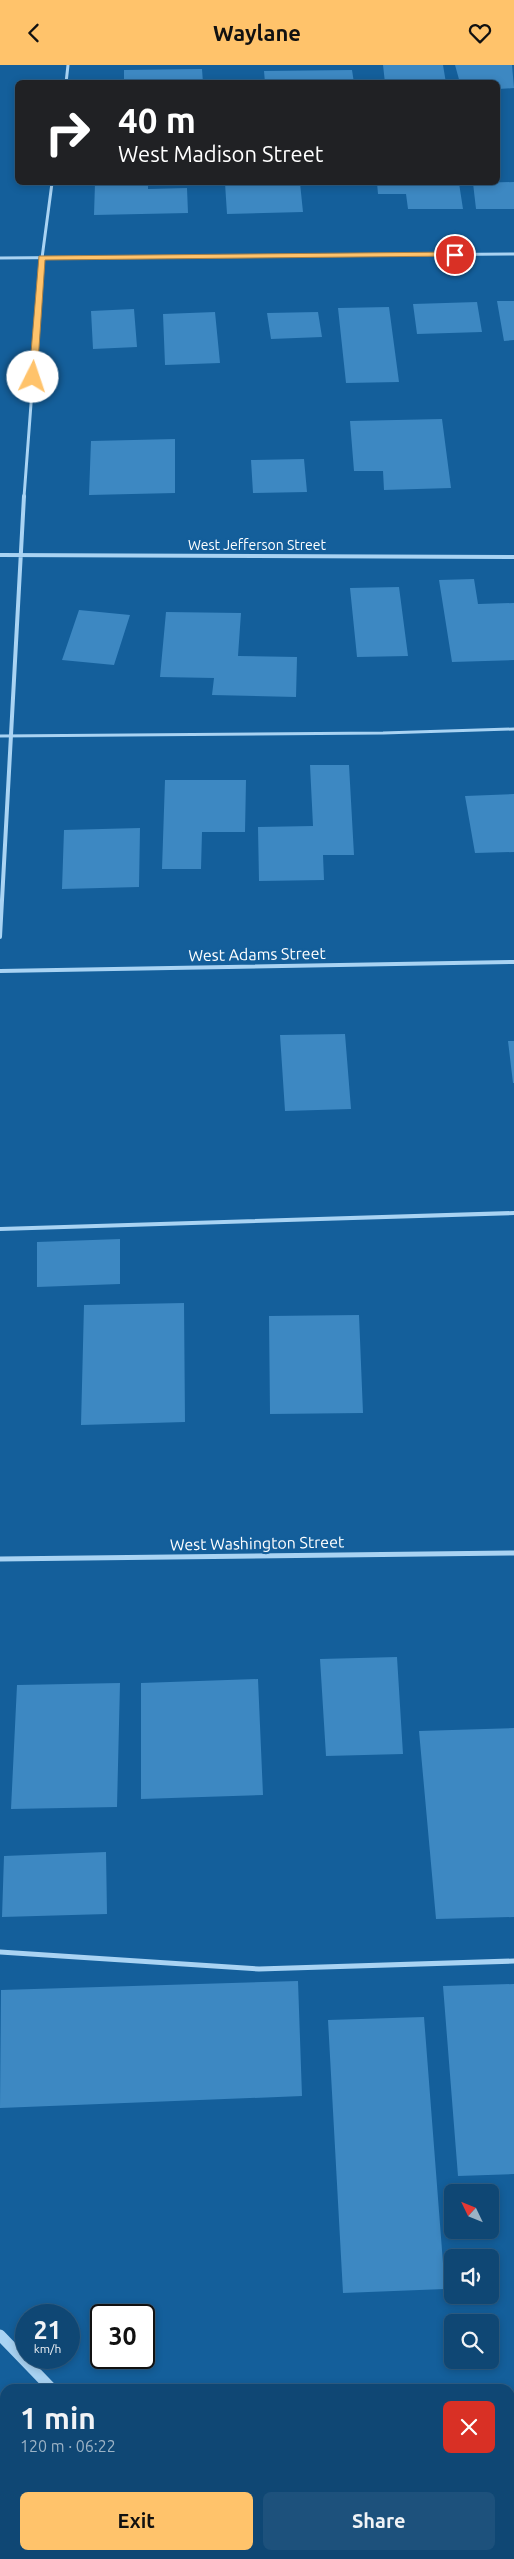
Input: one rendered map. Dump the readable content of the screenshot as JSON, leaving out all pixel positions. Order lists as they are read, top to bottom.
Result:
{
  "streets": {
    "street": ["West Jefferson Street", "West Adams Street", "West Washington Street"]
  },
  "north": "top left",
  "page": {
    "header": "Waylane",
    "turn": ["40 m", "West Madison Street"],
    "speed": "21 km/h",
    "limit": "30",
    "heading": ["1 min", "120 m · 06:22"],
    "buttons": ["Exit", "Share"]
  }
}
